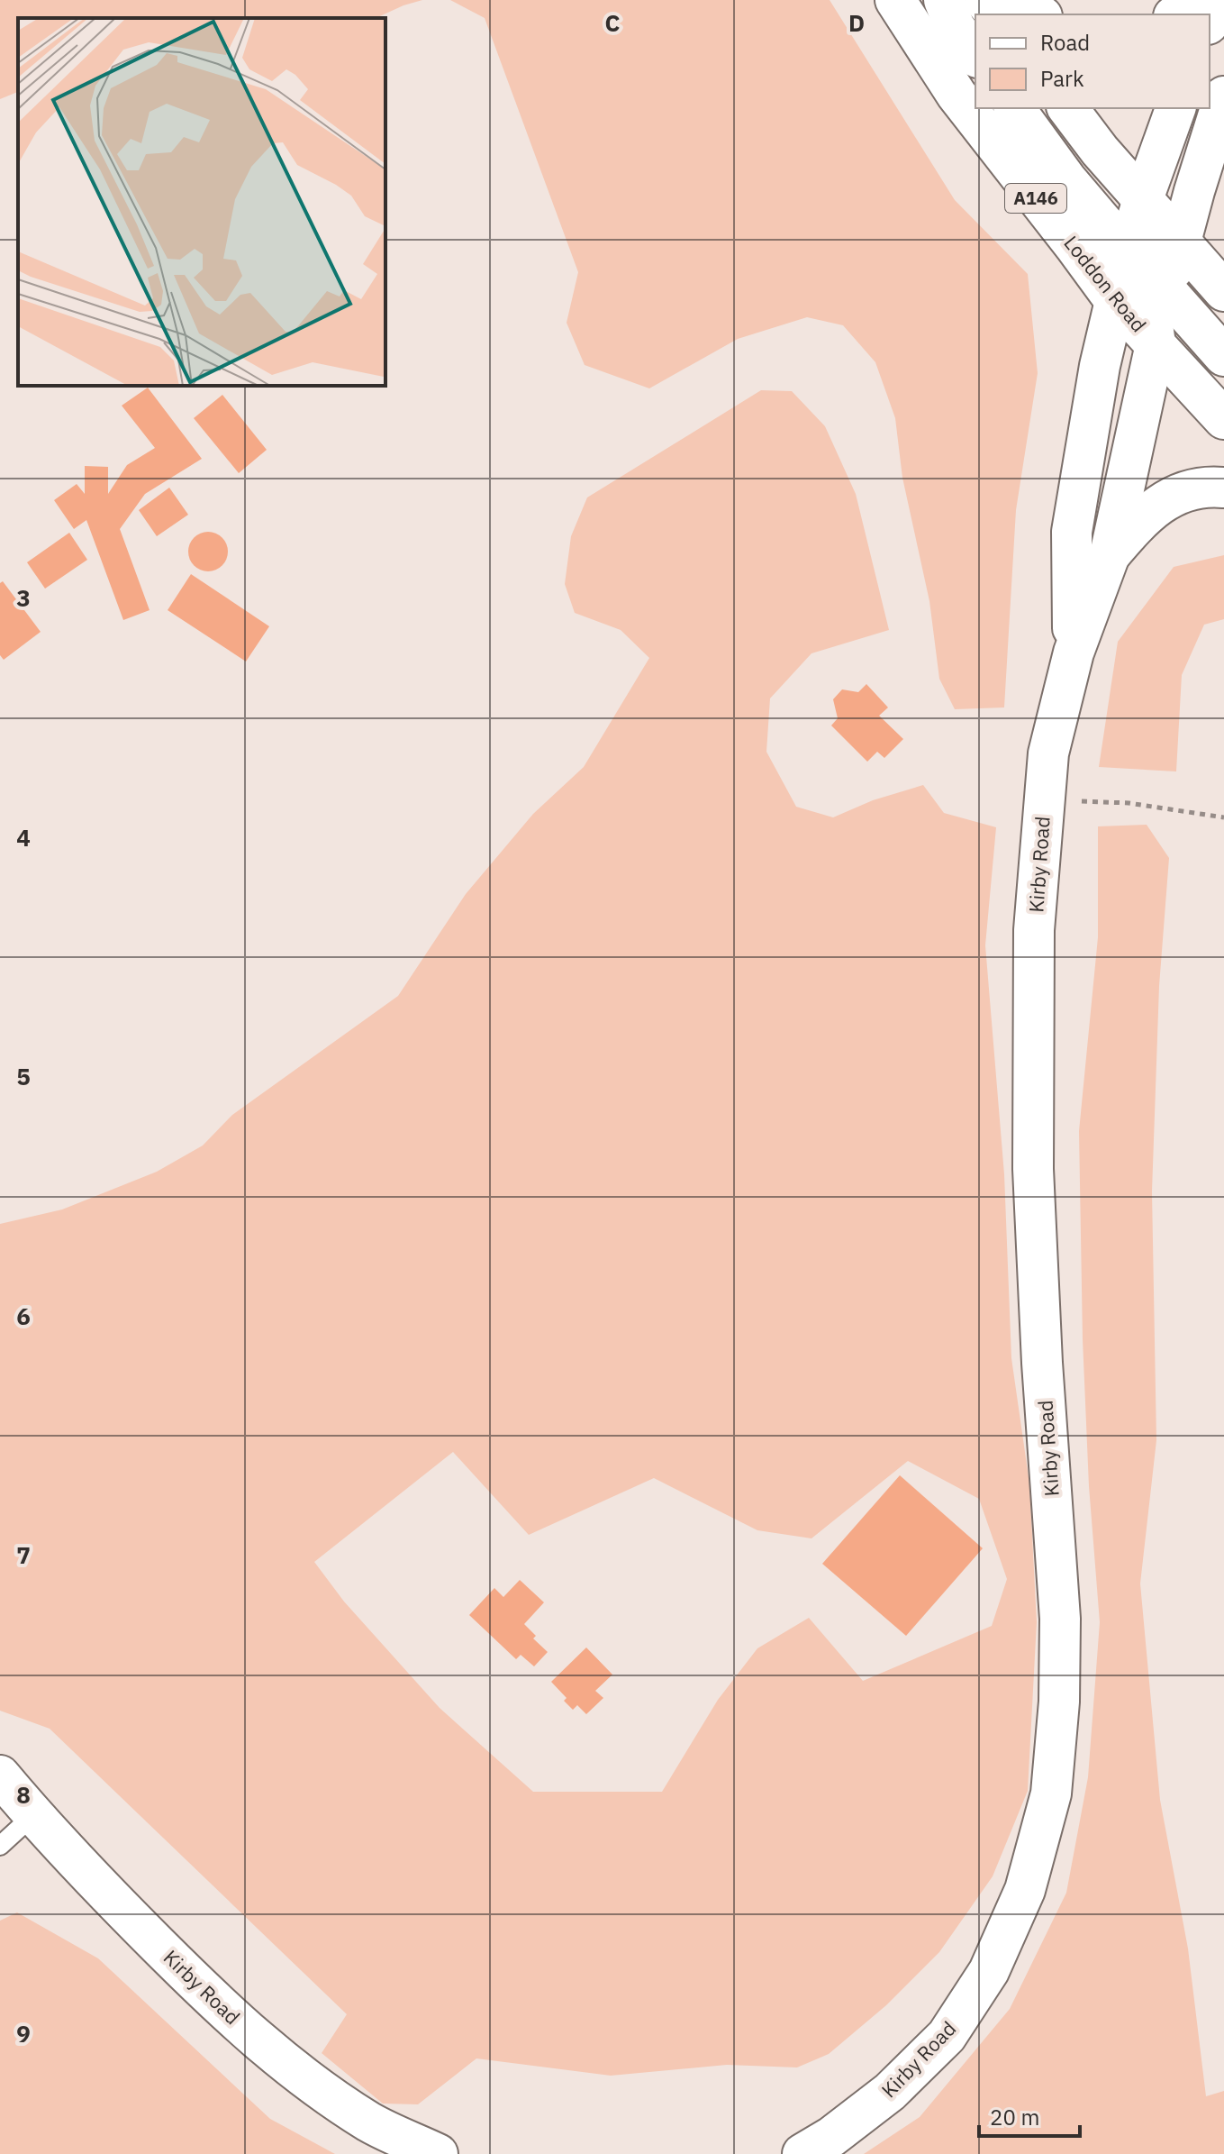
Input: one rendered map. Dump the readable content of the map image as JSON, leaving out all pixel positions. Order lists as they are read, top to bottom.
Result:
{
  "streets": {
    "main road": ["A146", "Loddon Road", "Kirby Road"]
  },
  "crossings": [
    ["A146", "Loddon Road"],
    ["A146", "Kirby Road"],
    ["Loddon Road", "Kirby Road"]
  ],
  "legend": ["Road", "Park"],
  "scale_bar": "20 m",
  "grid": {
    "columns": ["C", "D"],
    "rows": [
      "3",
      "4",
      "5",
      "6",
      "7",
      "8",
      "9"
    ]
  }
}
